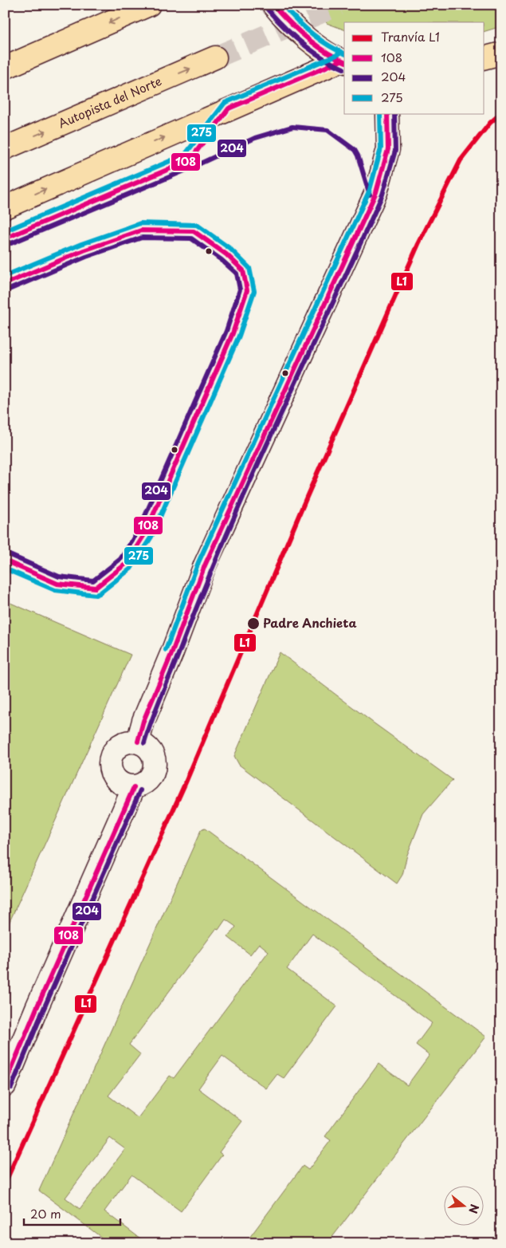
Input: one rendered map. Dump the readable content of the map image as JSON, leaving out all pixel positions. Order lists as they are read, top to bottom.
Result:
{
  "streets": {
    "main road": ["Autopista del Norte"]
  },
  "places": ["Padre Anchieta"],
  "lines": [
    "transit line 108",
    "transit line 275",
    "transit line 204",
    "tram line L1"
  ],
  "legend": [
    "Tranvía L1",
    "108",
    "204",
    "275"
  ],
  "scale_bar": "20 m",
  "north": "right"
}
